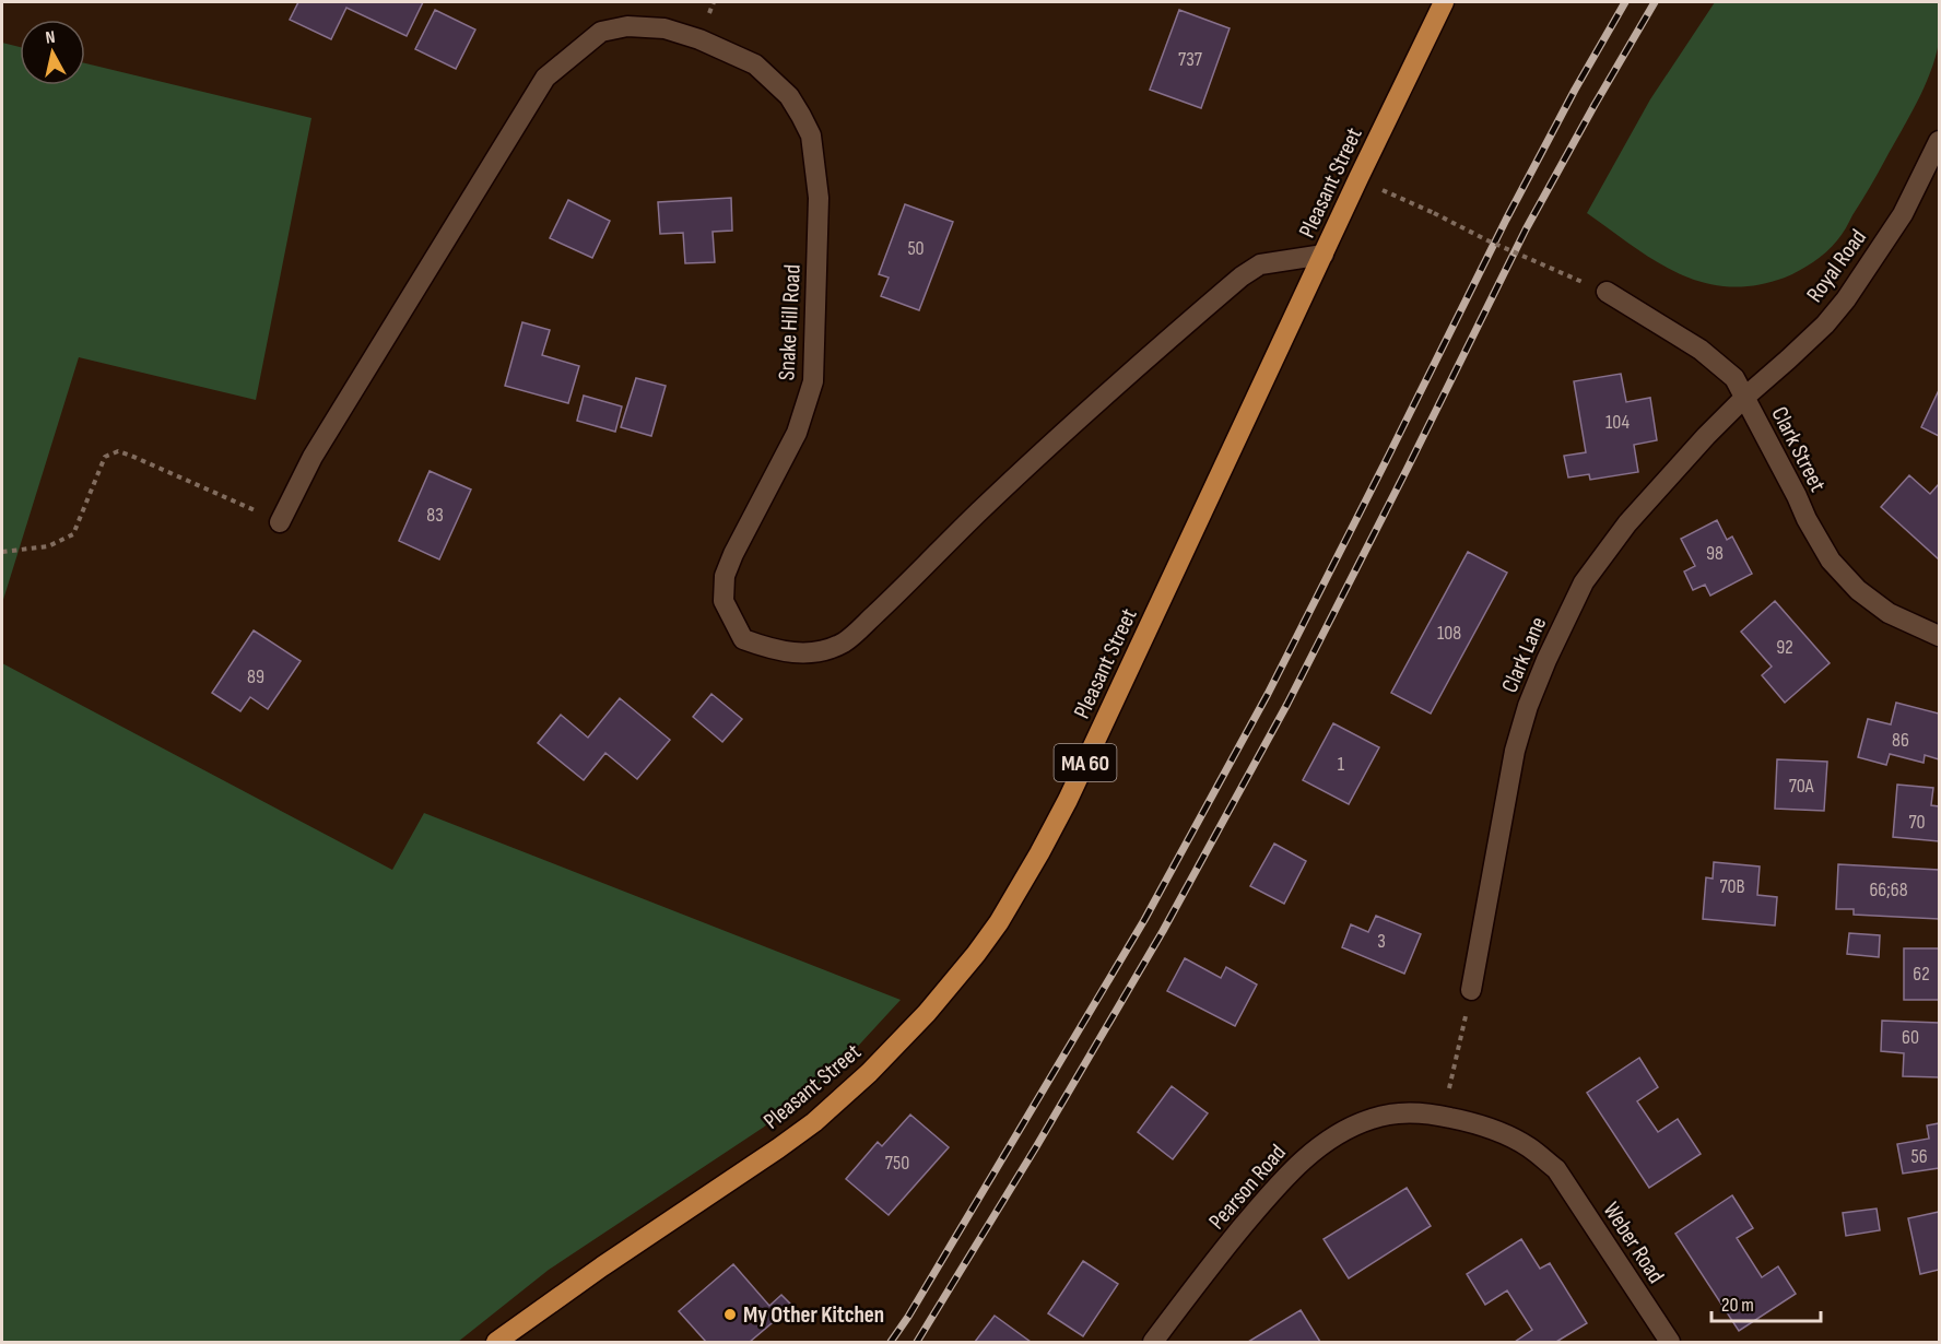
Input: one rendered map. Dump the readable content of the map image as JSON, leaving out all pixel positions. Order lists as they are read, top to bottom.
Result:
{
  "streets": {
    "main road": ["Pleasant Street", "MA 60"],
    "street": [
      "Royal Road",
      "Snake Hill Road",
      "Clark Street",
      "Clark Lane",
      "Pearson Road",
      "Weber Road"
    ]
  },
  "crossings": [
    ["Pleasant Street", "Snake Hill Road"],
    ["Royal Road", "Clark Street"],
    ["Royal Road", "Clark Lane"],
    ["Clark Street", "Clark Lane"],
    ["Pearson Road", "Weber Road"]
  ],
  "places": ["My Other Kitchen"],
  "house_numbers": [
    "737",
    "50",
    "104",
    "83",
    "98",
    "108",
    "92",
    "89",
    "86",
    "1",
    "70A",
    "70",
    "70B",
    "66;68",
    "3",
    "62",
    "60",
    "56",
    "750"
  ],
  "scale_bar": "20 m",
  "north": "top"
}
